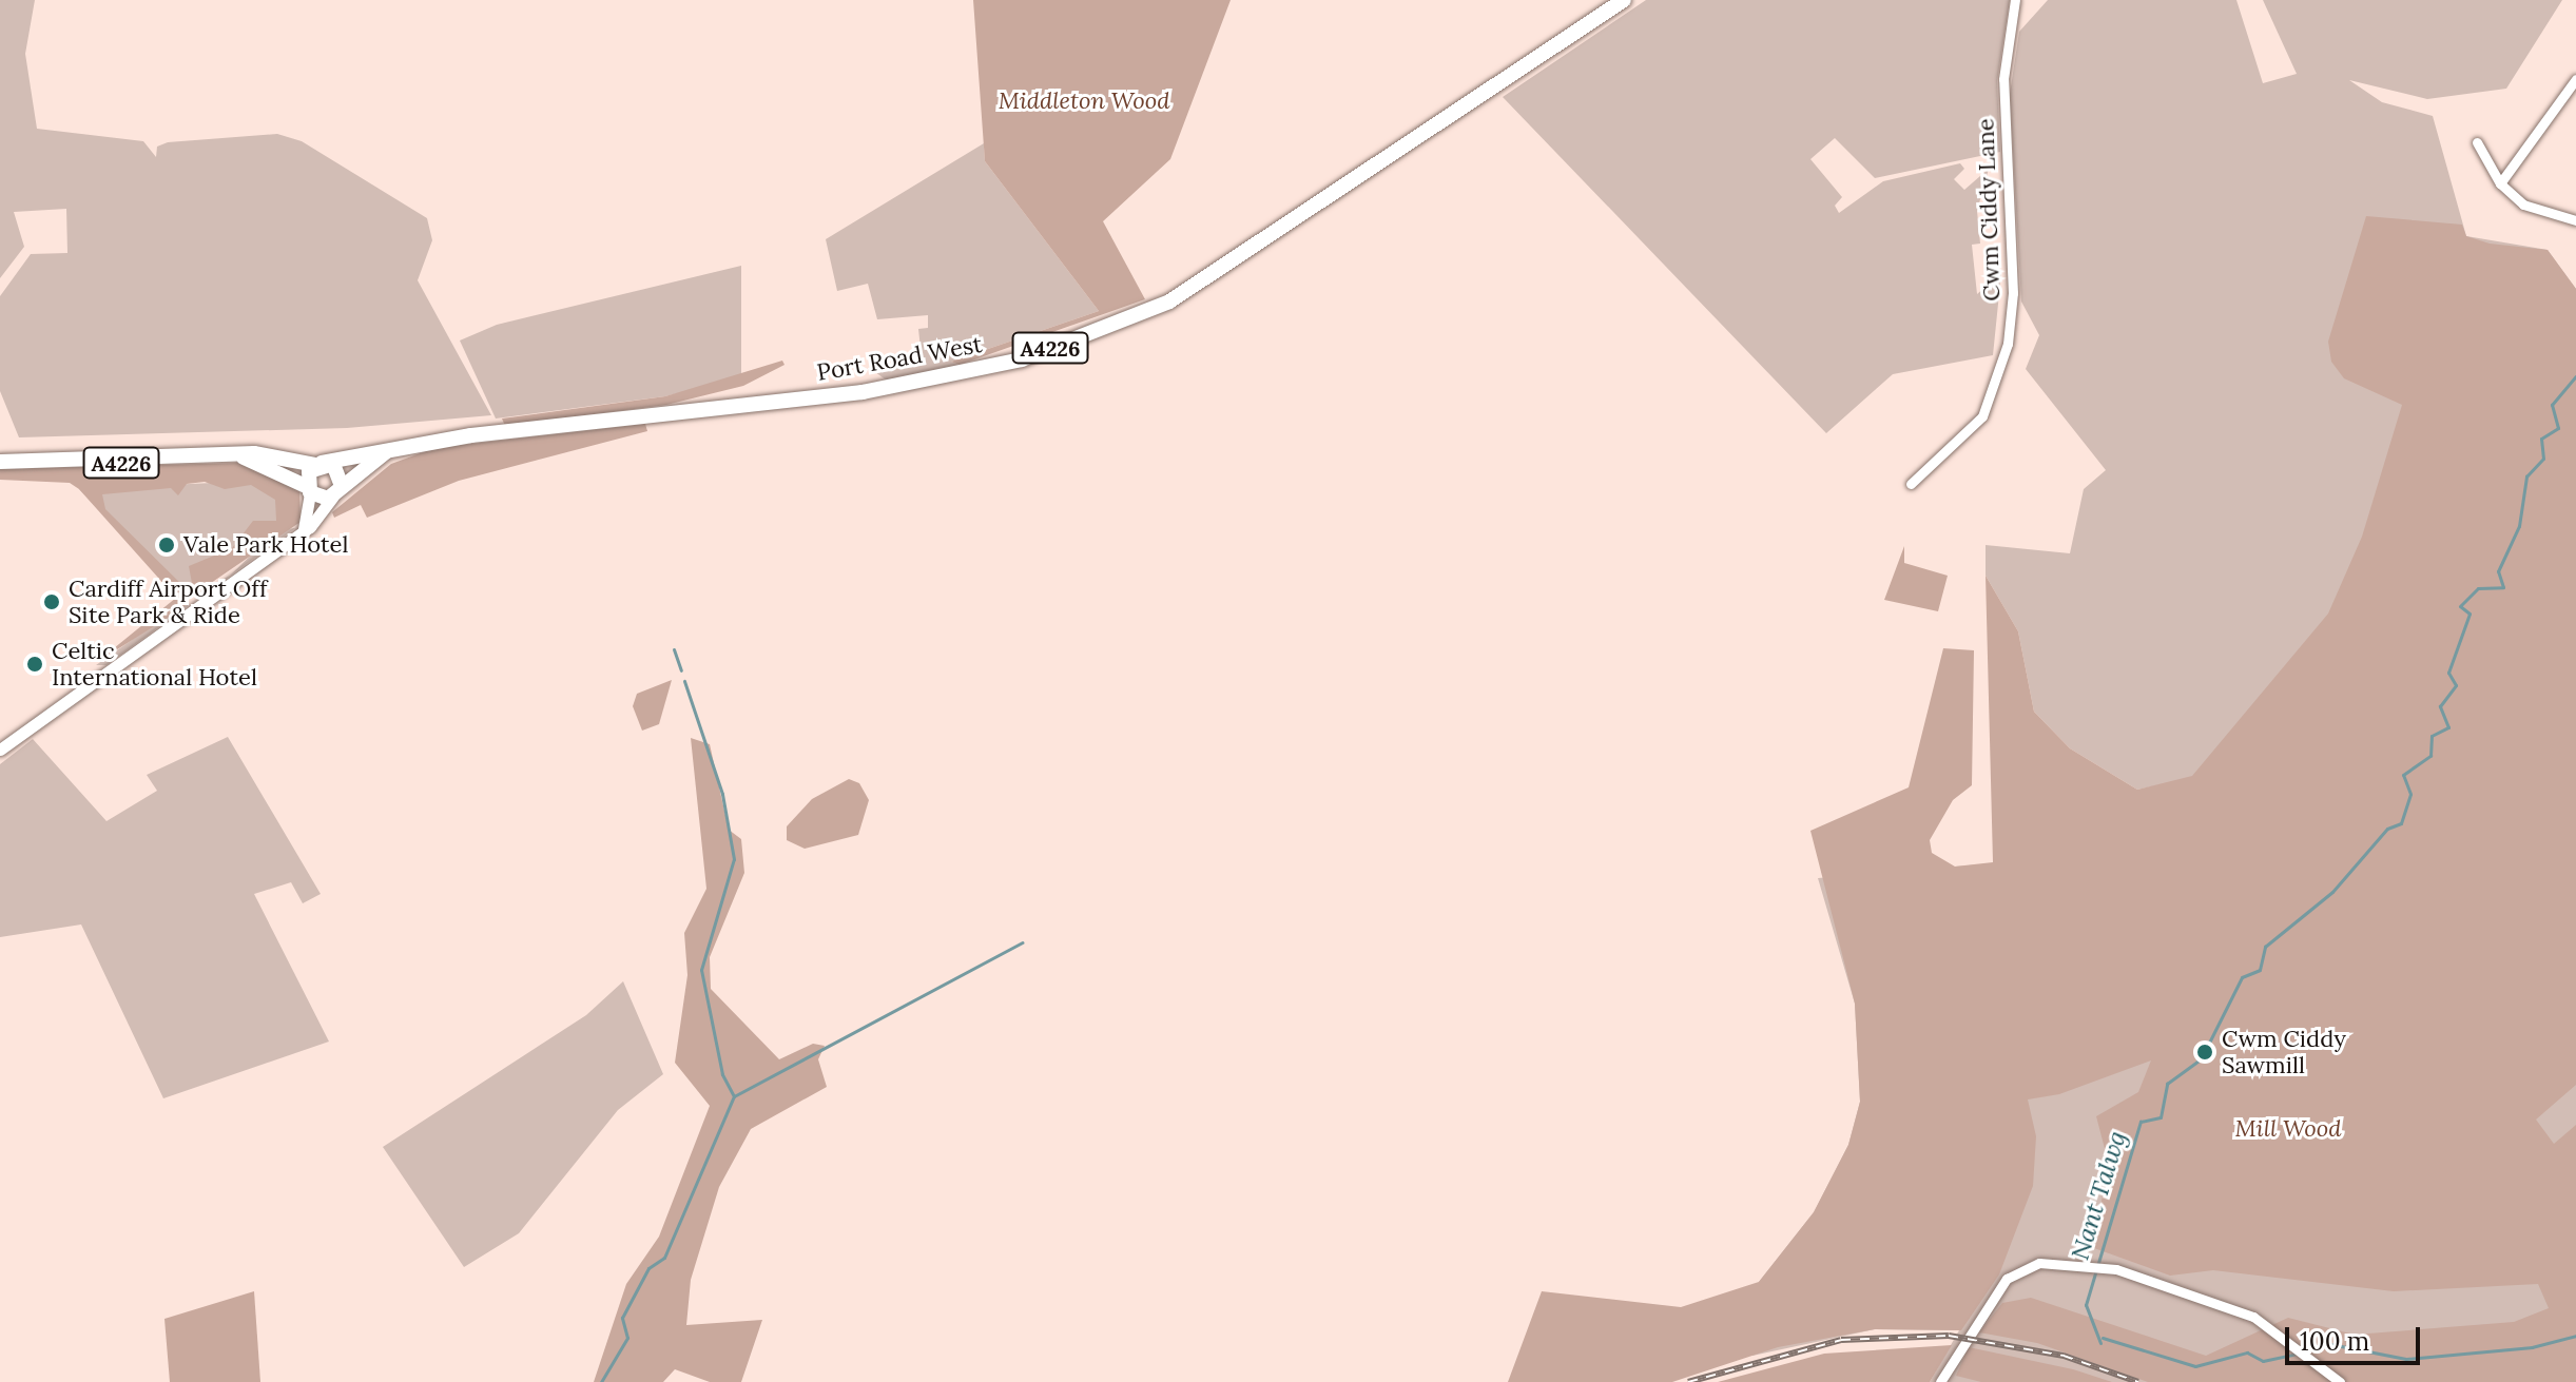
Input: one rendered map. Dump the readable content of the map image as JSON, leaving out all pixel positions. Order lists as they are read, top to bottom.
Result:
{
  "streets": {
    "main road": ["A4226", "Port Road West"],
    "street": ["Cwm Ciddy Lane"]
  },
  "crossings": [
    ["A4226", "Port Road West"]
  ],
  "water": ["Nant Talwg"],
  "parks": ["Middleton Wood", "Mill Wood"],
  "places": [
    "Vale Park Hotel",
    "Cardiff Airport Off Site Park & Ride",
    "Celtic International Hotel",
    "Cwm Ciddy Sawmill"
  ],
  "scale_bar": "100 m"
}
